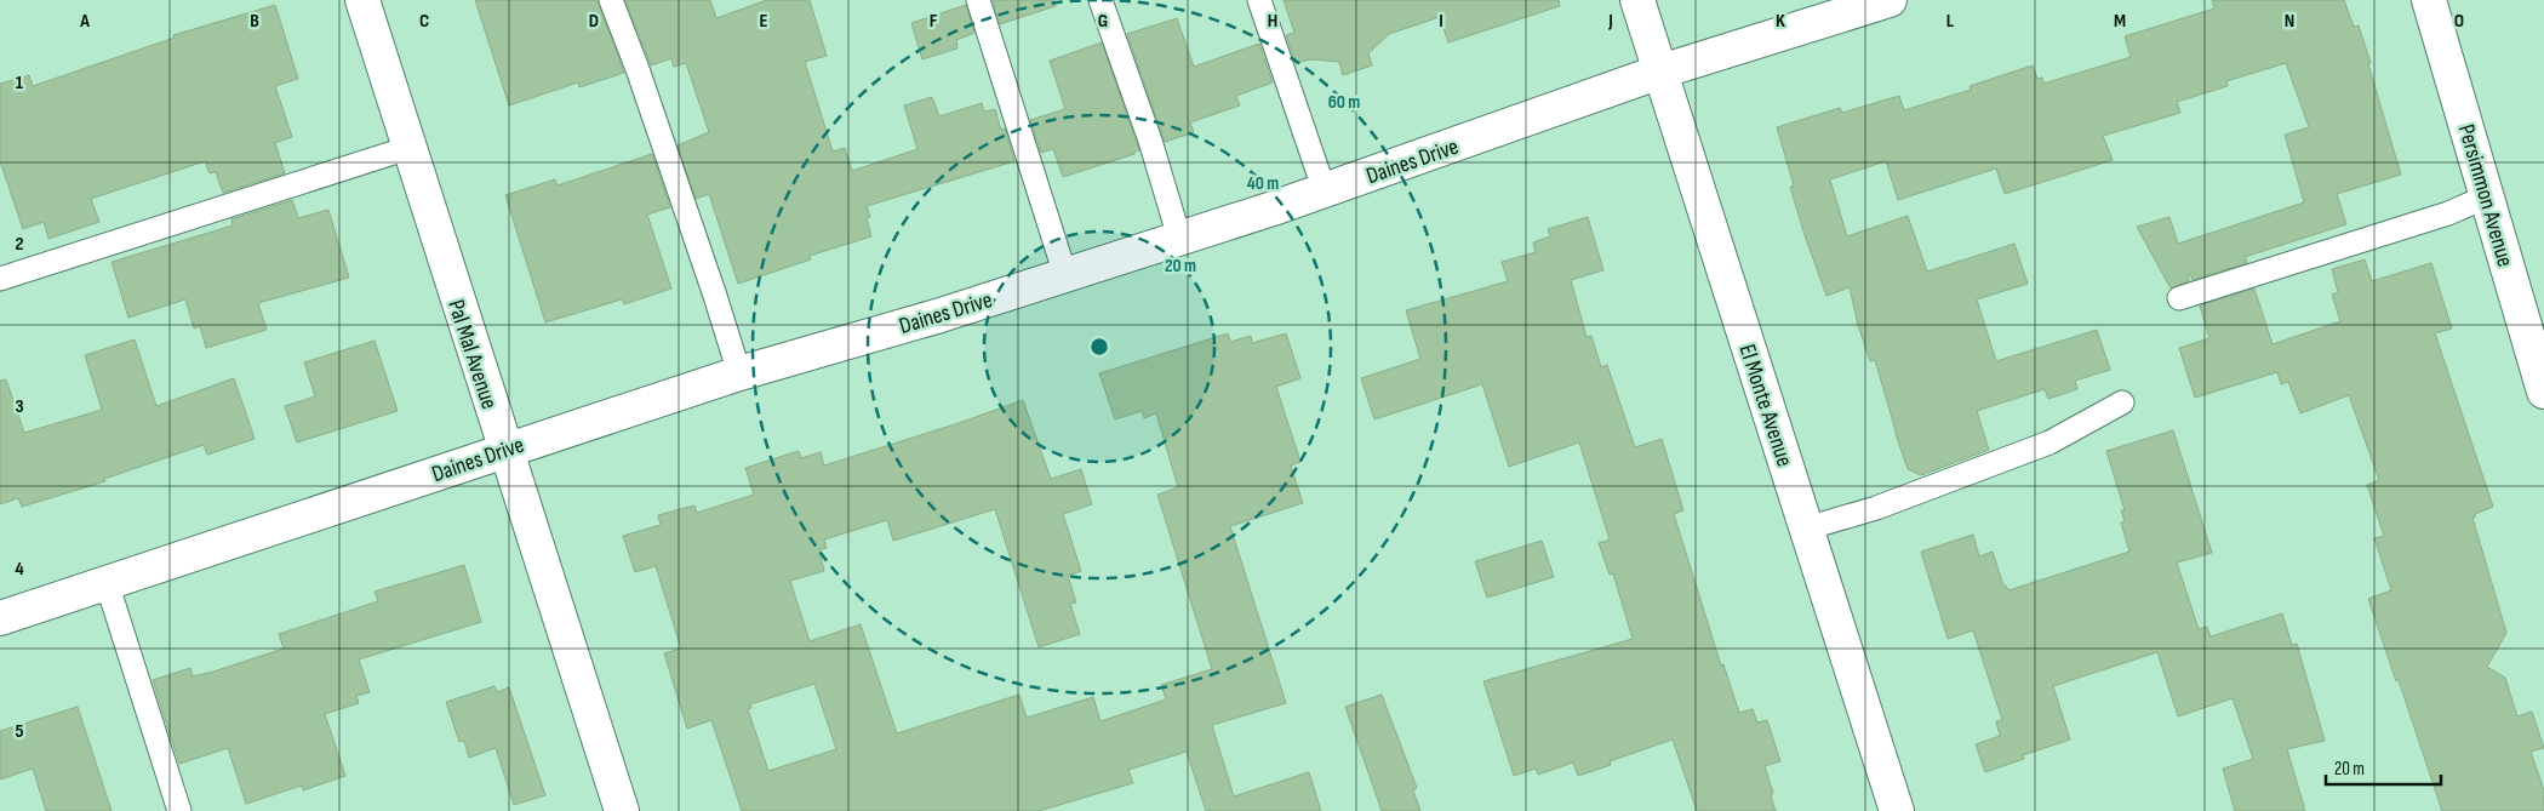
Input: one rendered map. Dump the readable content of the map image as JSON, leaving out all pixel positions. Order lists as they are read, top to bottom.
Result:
{
  "streets": {
    "street": [
      "Daines Drive",
      "Persimmon Avenue",
      "Pal Mal Avenue",
      "El Monte Avenue"
    ]
  },
  "crossings": [
    ["Daines Drive", "Pal Mal Avenue"],
    ["Daines Drive", "El Monte Avenue"]
  ],
  "scale_bar": "20 m",
  "grid": {
    "columns": [
      "A",
      "B",
      "C",
      "D",
      "E",
      "F",
      "G",
      "H",
      "I",
      "J",
      "K",
      "L",
      "M",
      "N",
      "O"
    ],
    "rows": [
      "1",
      "2",
      "3",
      "4",
      "5"
    ]
  },
  "rings": ["60 m", "40 m", "20 m"]
}
